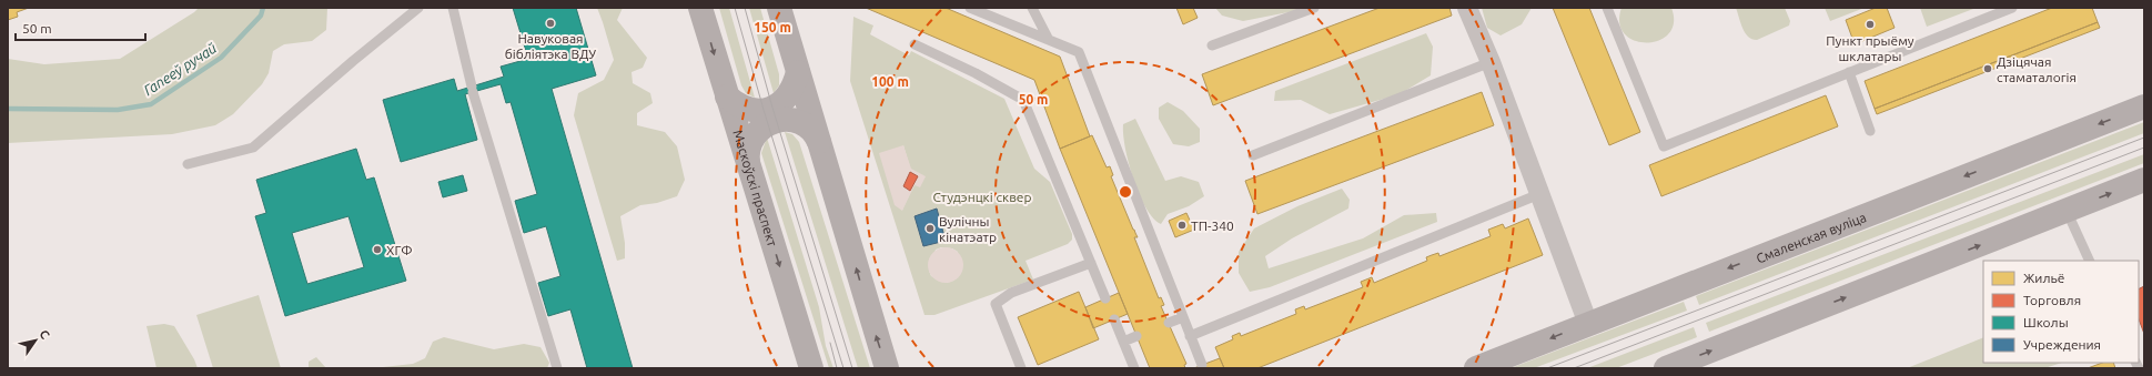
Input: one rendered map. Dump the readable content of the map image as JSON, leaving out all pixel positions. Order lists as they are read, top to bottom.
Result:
{
  "streets": {
    "main road": ["Маскоўскі праспект", "Смаленская вуліца"]
  },
  "water": ["Гапееў ручай"],
  "parks": ["Студэнцкі сквер"],
  "places": [
    "Навуковая бібліятэка ВДУ",
    "Пункт прыёму шклатары",
    "Дзіцячая стаматалогія",
    "ТП-340",
    "Вулічны кінатэатр",
    "ХГФ"
  ],
  "legend": [
    "Жильё",
    "Торговля",
    "Школы",
    "Учреждения"
  ],
  "scale_bar": "50 m",
  "north": "top right",
  "rings": ["150 m", "100 m", "50 m"]
}
